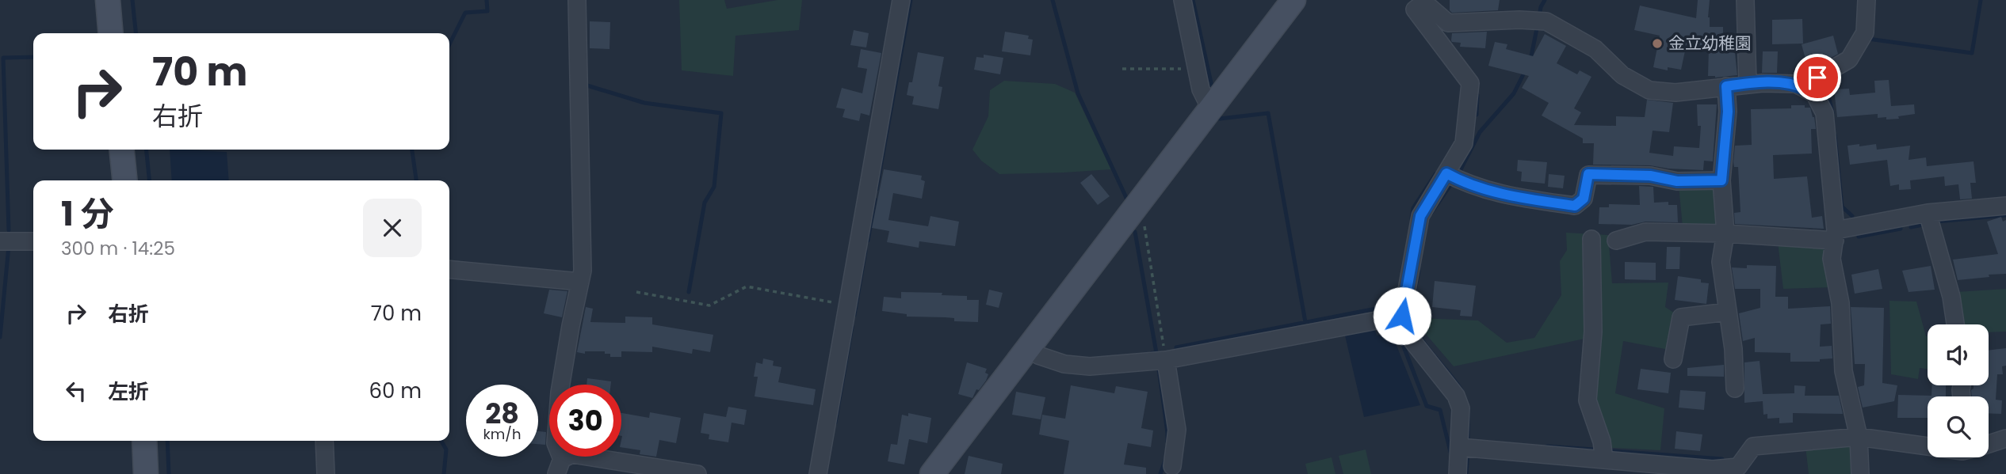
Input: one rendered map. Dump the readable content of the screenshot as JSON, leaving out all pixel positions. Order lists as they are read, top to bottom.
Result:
{
  "places": ["金立幼稚園"],
  "page": {
    "turn": ["70 m", "右折"],
    "heading": ["1 分", "300 m · 14:25"],
    "list": [
      {
        "name": "右折",
        "value": "70 m"
      },
      {
        "name": "左折",
        "value": "60 m"
      }
    ],
    "speed": "28 km/h",
    "limit": "30"
  }
}
